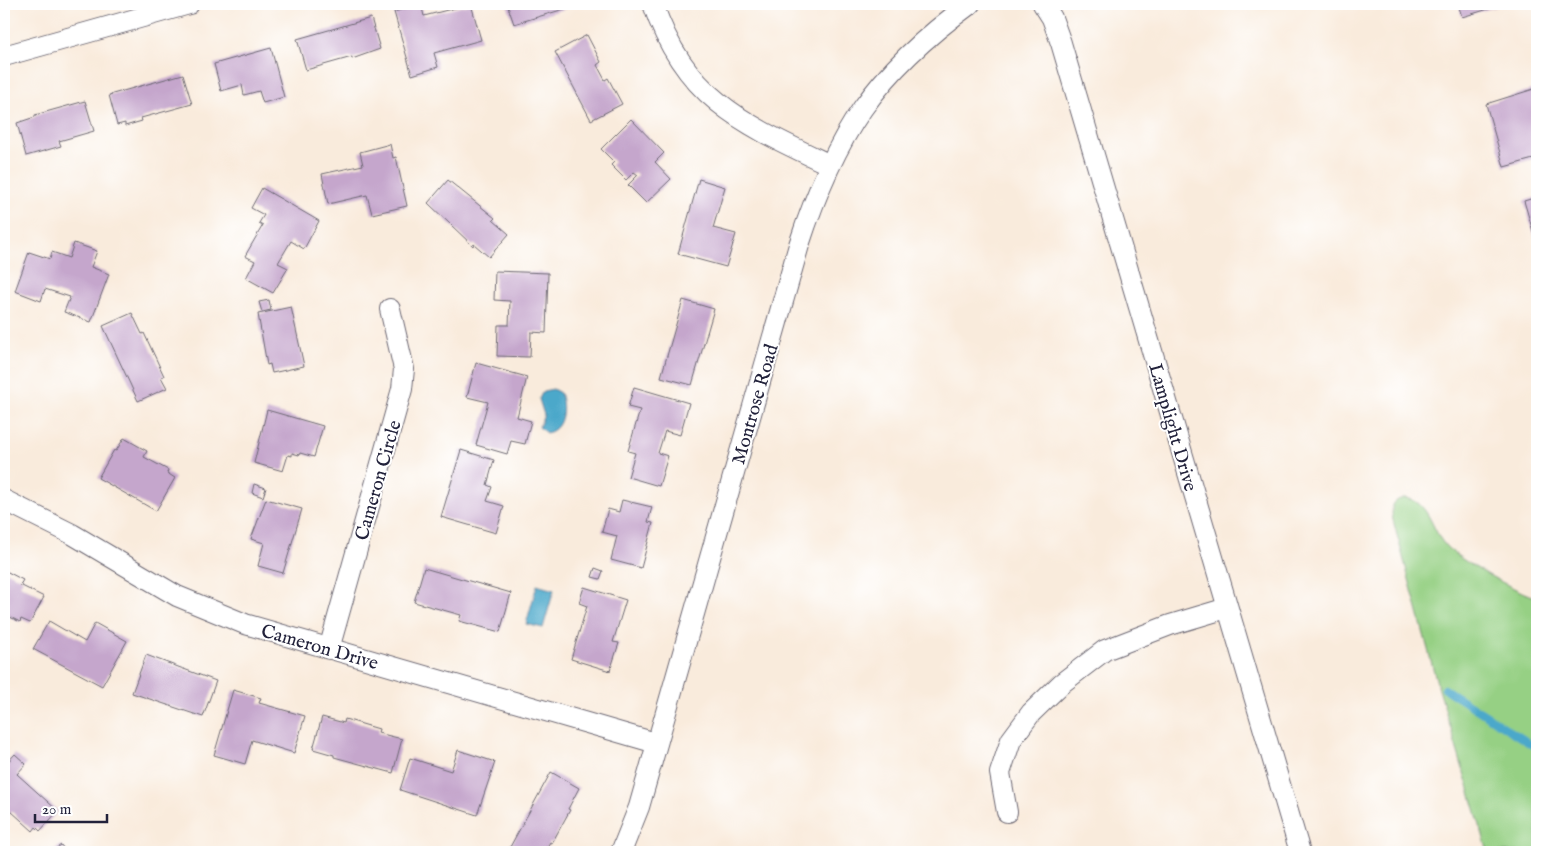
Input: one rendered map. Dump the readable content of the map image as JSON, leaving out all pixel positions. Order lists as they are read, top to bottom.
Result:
{
  "streets": {
    "street": [
      "Montrose Road",
      "Lamplight Drive",
      "Cameron Circle",
      "Cameron Drive"
    ]
  },
  "crossings": [
    ["Montrose Road", "Cameron Drive"],
    ["Cameron Circle", "Cameron Drive"]
  ],
  "scale_bar": "20 m"
}
